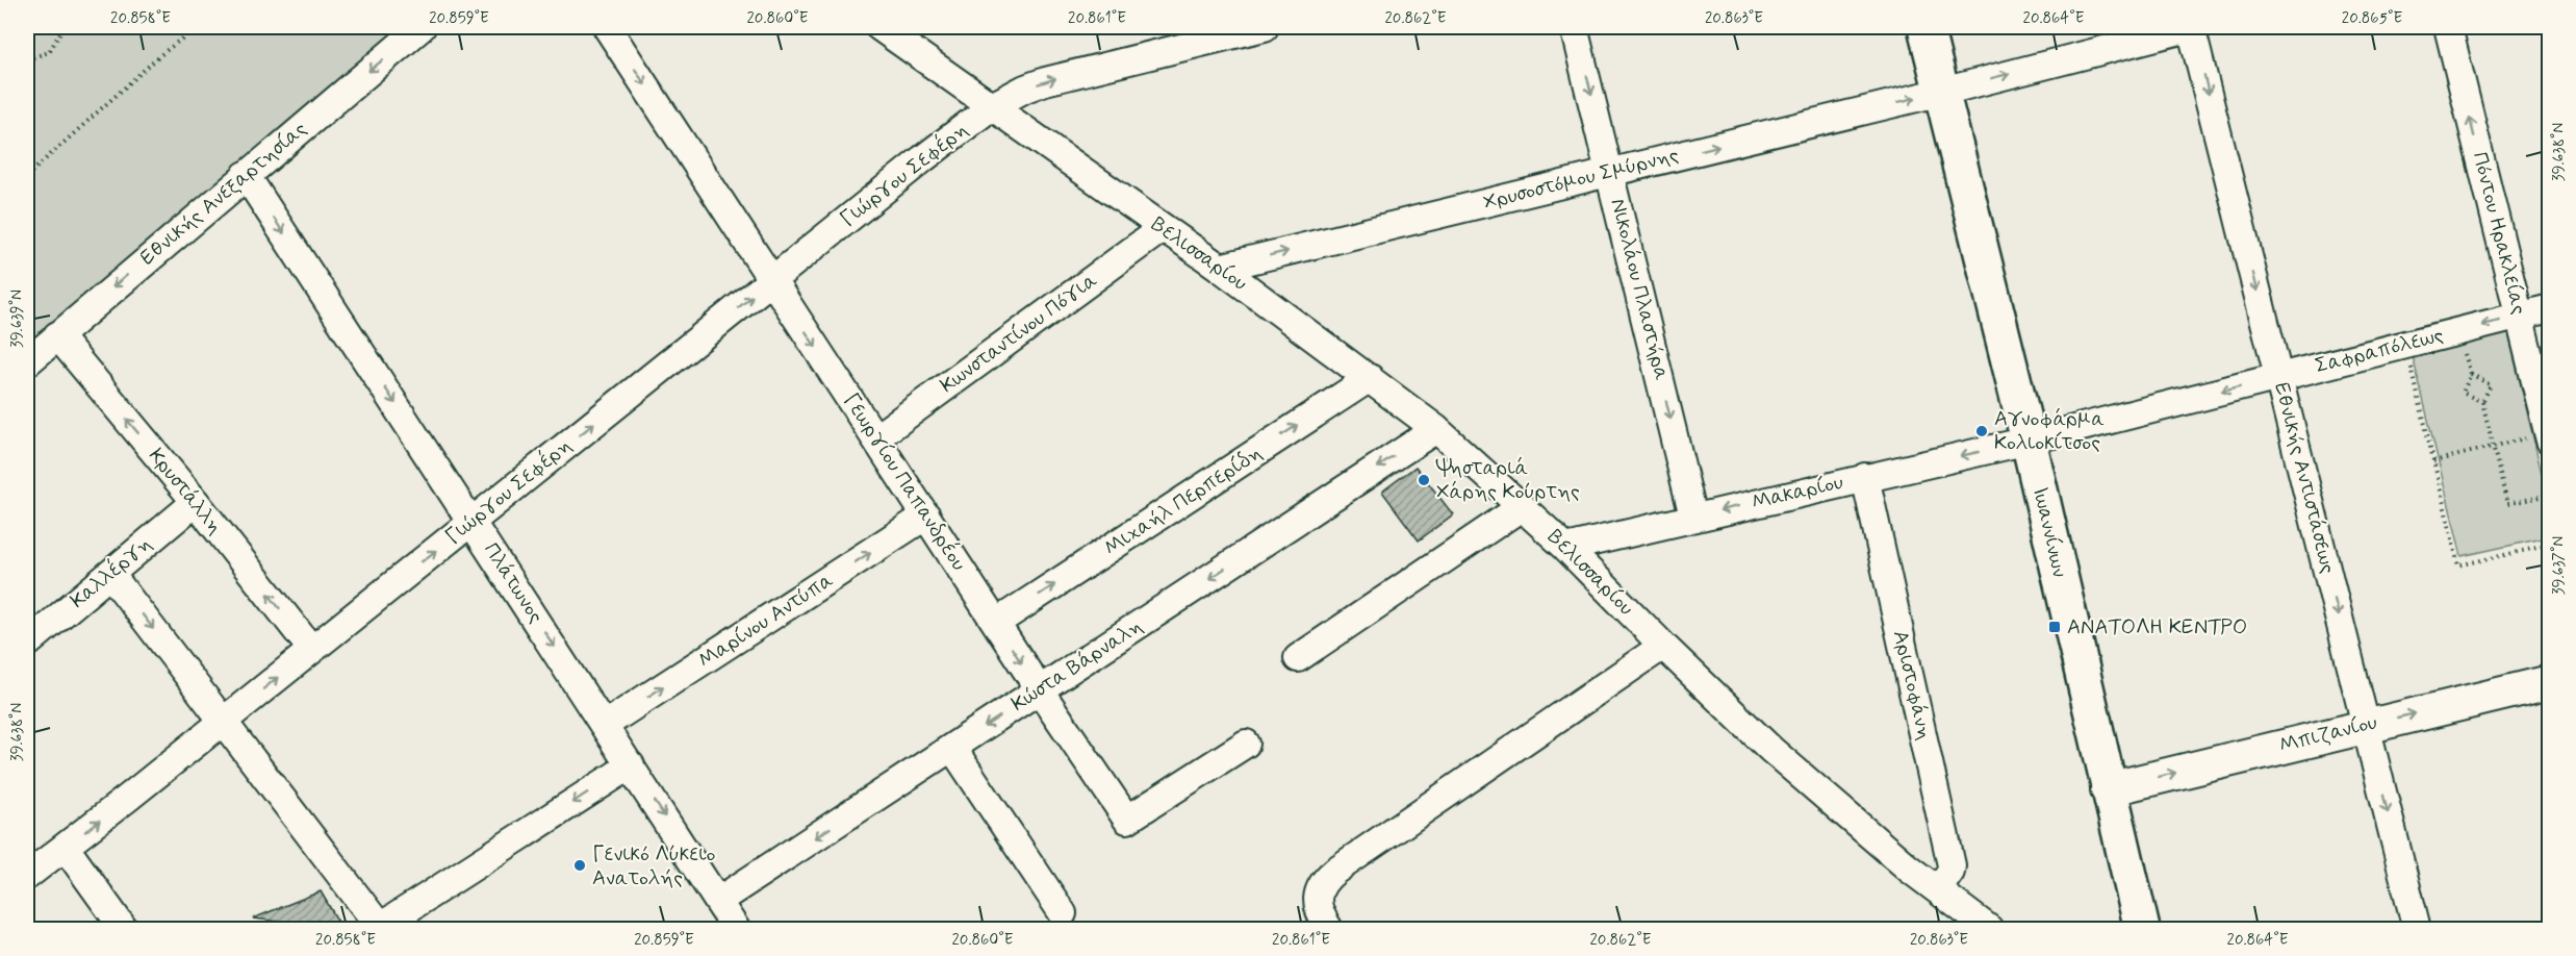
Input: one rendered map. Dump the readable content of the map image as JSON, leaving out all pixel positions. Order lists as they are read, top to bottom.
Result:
{
  "streets": {
    "main road": ["Ιωαννίνων"],
    "street": [
      "Γιώργου Σεφέρη",
      "Χρυσοστόμου Σμύρνης",
      "Εθνικής Ανεξαρτησίας",
      "Πόντου Ηρακλείας",
      "Βελισσαρίου",
      "Νικολάου Πλαστήρα",
      "Κωνσταντίνου Πόγια",
      "Σαφραπόλεως",
      "Εθνικής Αντιστάσεως",
      "Γεωργίου Παπανδρέου",
      "Κρυστάλλη",
      "Μακαρίου",
      "Μιχαήλ Περπερίδη",
      "Καλλέργη",
      "Πλάτωνος",
      "Μαρίνου Αντύπα",
      "Κώστα Βάρναλη",
      "Αριστοφάνη",
      "Μπιζανίου"
    ]
  },
  "crossings": [
    ["Γιώργου Σεφέρη", "Βελισσαρίου"],
    ["Γιώργου Σεφέρη", "Γεωργίου Παπανδρέου"],
    ["Γιώργου Σεφέρη", "Κρυστάλλη"],
    ["Γιώργου Σεφέρη", "Πλάτωνος"],
    ["Χρυσοστόμου Σμύρνης", "Βελισσαρίου"],
    ["Χρυσοστόμου Σμύρνης", "Νικολάου Πλαστήρα"],
    ["Χρυσοστόμου Σμύρνης", "Εθνικής Αντιστάσεως"],
    ["Χρυσοστόμου Σμύρνης", "Ιωαννίνων"],
    ["Εθνικής Ανεξαρτησίας", "Κρυστάλλη"],
    ["Εθνικής Ανεξαρτησίας", "Πλάτωνος"],
    ["Πόντου Ηρακλείας", "Σαφραπόλεως"],
    ["Βελισσαρίου", "Κωνσταντίνου Πόγια"],
    ["Βελισσαρίου", "Μακαρίου"],
    ["Βελισσαρίου", "Μιχαήλ Περπερίδη"],
    ["Βελισσαρίου", "Κώστα Βάρναλη"],
    ["Βελισσαρίου", "Αριστοφάνη"],
    ["Νικολάου Πλαστήρα", "Μακαρίου"],
    ["Κωνσταντίνου Πόγια", "Γεωργίου Παπανδρέου"],
    ["Σαφραπόλεως", "Εθνικής Αντιστάσεως"],
    ["Σαφραπόλεως", "Μακαρίου"],
    ["Σαφραπόλεως", "Ιωαννίνων"],
    ["Εθνικής Αντιστάσεως", "Μπιζανίου"],
    ["Γεωργίου Παπανδρέου", "Μιχαήλ Περπερίδη"],
    ["Γεωργίου Παπανδρέου", "Μαρίνου Αντύπα"],
    ["Γεωργίου Παπανδρέου", "Κώστα Βάρναλη"],
    ["Κρυστάλλη", "Καλλέργη"],
    ["Μακαρίου", "Ιωαννίνων"],
    ["Μακαρίου", "Αριστοφάνη"],
    ["Ιωαννίνων", "Μπιζανίου"],
    ["Πλάτωνος", "Μαρίνου Αντύπα"],
    ["Πλάτωνος", "Κώστα Βάρναλη"]
  ],
  "one_way": [
    "Γιώργου Σεφέρη",
    "Χρυσοστόμου Σμύρνης",
    "Εθνικής Ανεξαρτησίας",
    "Πόντου Ηρακλείας",
    "Νικολάου Πλαστήρα",
    "Σαφραπόλεως",
    "Εθνικής Αντιστάσεως",
    "Γεωργίου Παπανδρέου",
    "Μακαρίου",
    "Πλάτωνος",
    "Μαρίνου Αντύπα",
    "Κώστα Βάρναλη",
    "Μπιζανίου"
  ],
  "places": {
    "other": ["Αγνοφάρμα Κολιοκίτσος", "Ψησταριά Χάρης Κούρτης", "Γενικό Λύκειο Ανατολής"],
    "transit": ["ΑΝΑΤΟΛΗ ΚΕΝΤΡΟ"]
  },
  "coordinates": [
    "20.858°E",
    "20.859°E",
    "20.860°E",
    "20.861°E",
    "20.862°E",
    "20.863°E",
    "20.864°E",
    "20.865°E",
    "39.638°N",
    "39.639°N",
    "39.637°N"
  ]
}
